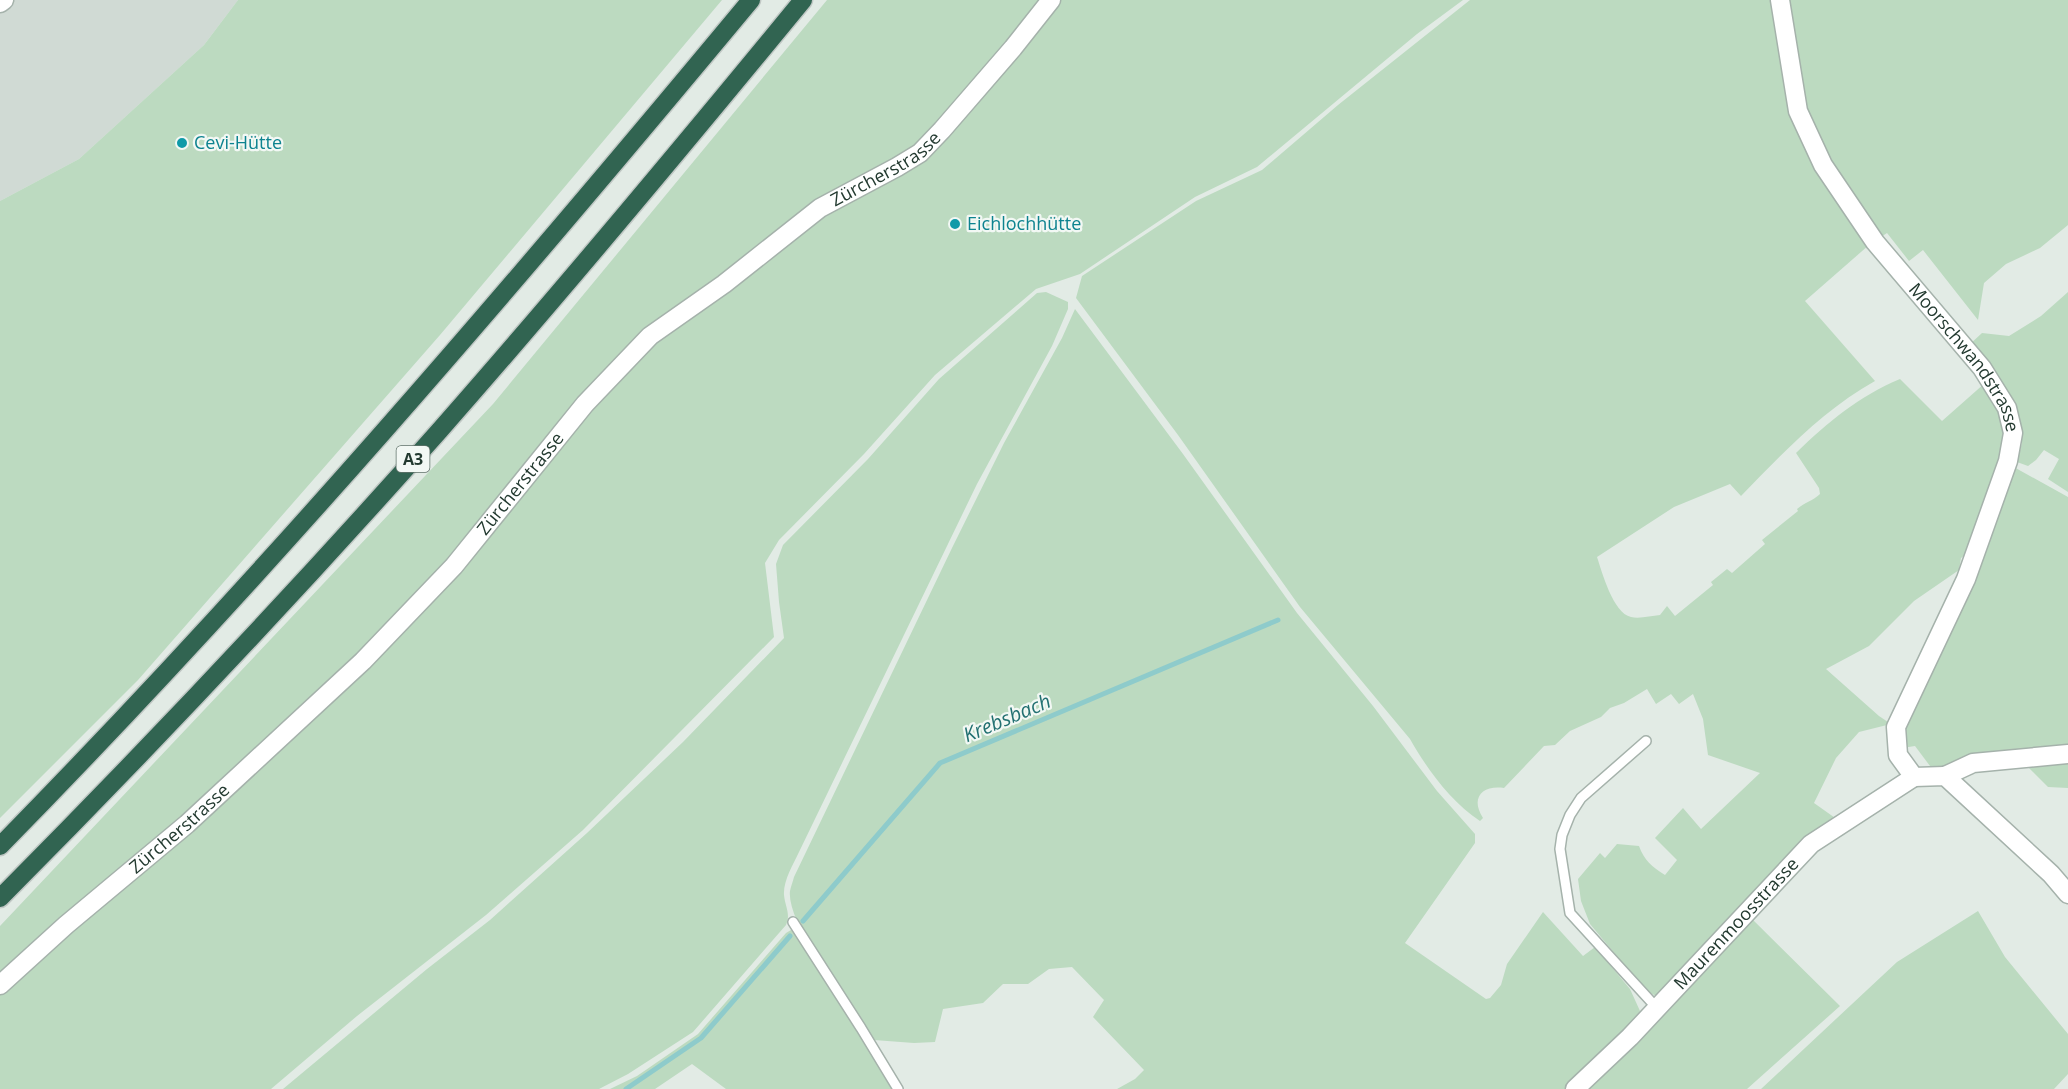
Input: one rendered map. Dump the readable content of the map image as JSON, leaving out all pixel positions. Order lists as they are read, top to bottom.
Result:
{
  "streets": {
    "highway": ["A3"],
    "street": ["Zürcherstrasse", "Moorschwandstrasse", "Maurenmoosstrasse"]
  },
  "crossings": [
    ["Moorschwandstrasse", "Maurenmoosstrasse"]
  ],
  "water": ["Krebsbach"],
  "places": ["Cevi-Hütte", "Eichlochhütte"]
}
